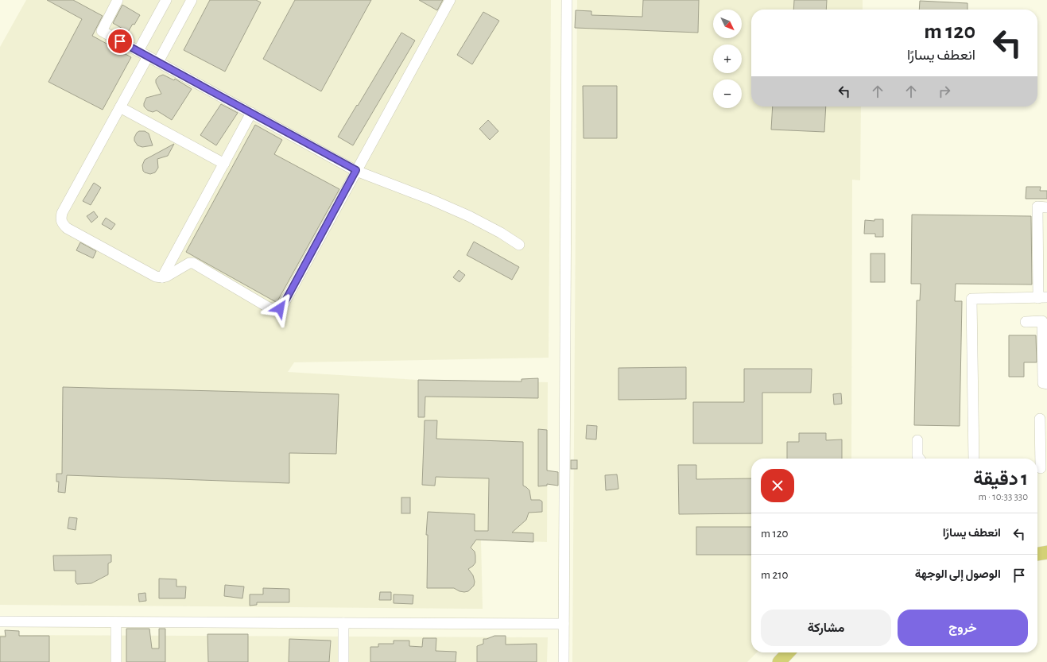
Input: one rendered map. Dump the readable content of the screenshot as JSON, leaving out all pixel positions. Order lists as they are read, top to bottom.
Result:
{
  "north": "bottom right",
  "page": {
    "map_buttons": ["+", "−"],
    "turn": ["120 m", "انعطف يسارًا"],
    "heading": ["1 دقيقة", "330 m · 10:33"],
    "list": [
      {
        "name": "انعطف يسارًا",
        "value": "120 m"
      },
      {
        "name": "الوصول إلى الوجهة",
        "value": "210 m"
      }
    ],
    "buttons": ["خروج", "مشاركة"]
  }
}
